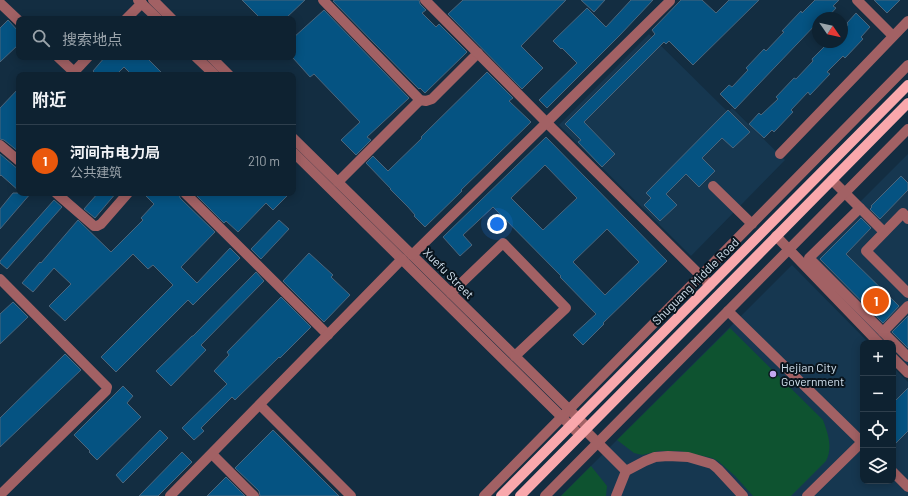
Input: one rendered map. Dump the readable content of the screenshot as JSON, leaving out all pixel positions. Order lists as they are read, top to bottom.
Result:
{
  "streets": {
    "main road": ["Shuguang Middle Road"],
    "street": ["Xuefu Street"]
  },
  "crossings": [
    ["Xuefu Street", "Shuguang Middle Road"]
  ],
  "places": ["Hejian City Government"],
  "north": "bottom right",
  "page": {
    "search": "搜索地点",
    "heading": "附近",
    "list": [
      {
        "mark": "1",
        "name": "河间市电力局",
        "note": "公共建筑",
        "value": "210 m"
      }
    ],
    "pins": "1",
    "map_buttons": ["+", "−"]
  }
}
